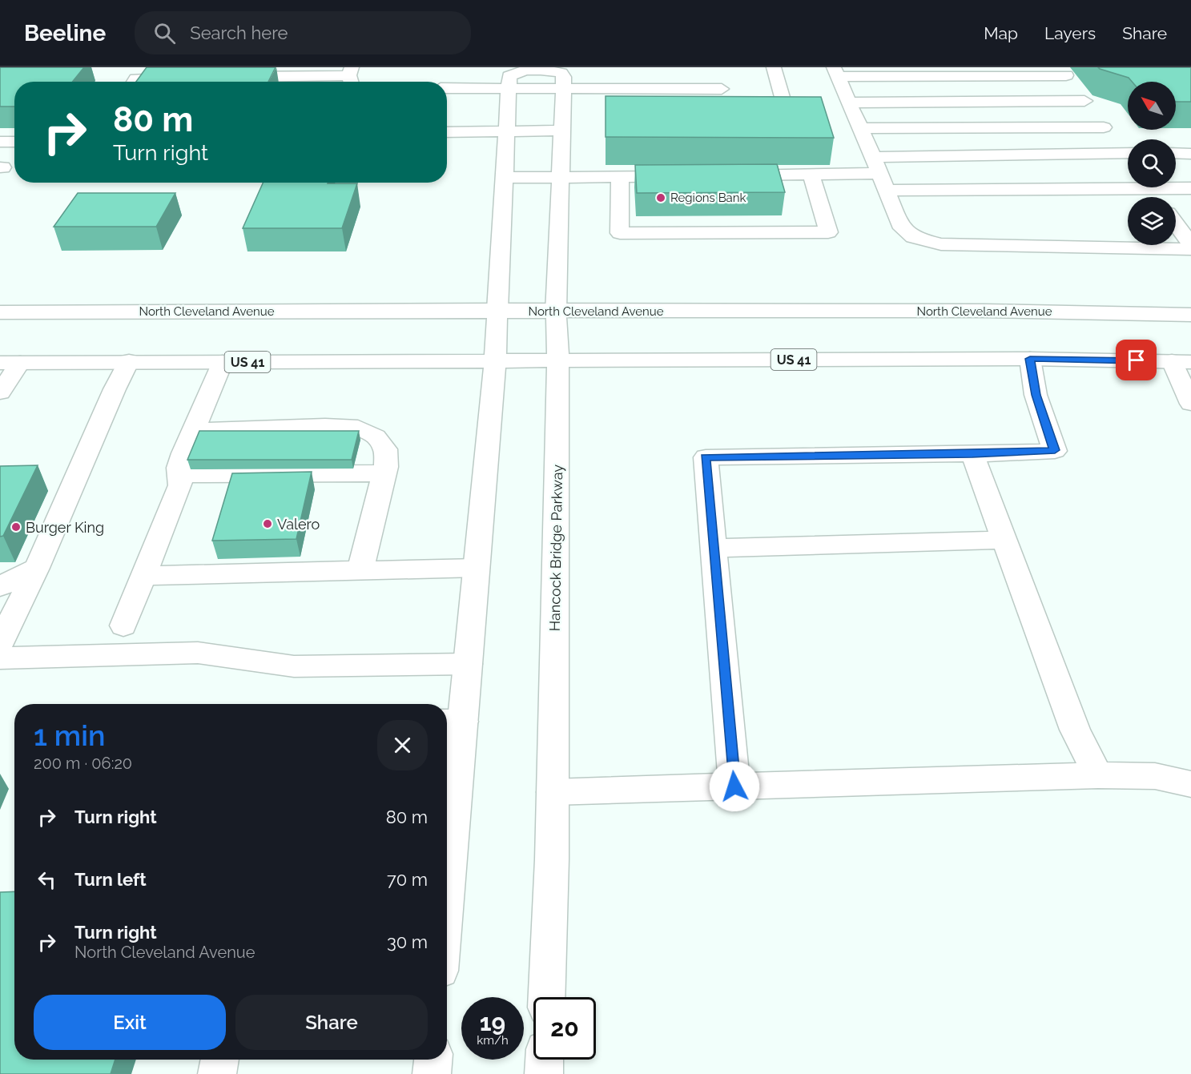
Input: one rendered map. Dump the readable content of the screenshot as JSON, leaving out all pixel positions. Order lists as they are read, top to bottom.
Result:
{
  "streets": {
    "main road": ["North Cleveland Avenue", "US 41", "Hancock Bridge Parkway"]
  },
  "crossings": [
    ["North Cleveland Avenue", "Hancock Bridge Parkway"],
    ["US 41", "Hancock Bridge Parkway"]
  ],
  "places": ["Regions Bank", "Valero", "Burger King"],
  "north": "top left",
  "page": {
    "header": "Beeline",
    "search": "Search here",
    "nav": ["Map", "Layers", "Share"],
    "turn": ["80 m", "Turn right"],
    "heading": ["1 min", "200 m · 06:20"],
    "list": [
      {
        "name": "Turn right",
        "value": "80 m"
      },
      {
        "name": "Turn left",
        "value": "70 m"
      },
      {
        "name": "Turn right",
        "note": "North Cleveland Avenue",
        "value": "30 m"
      }
    ],
    "buttons": ["Exit", "Share"],
    "speed": "19 km/h",
    "limit": "20"
  }
}
